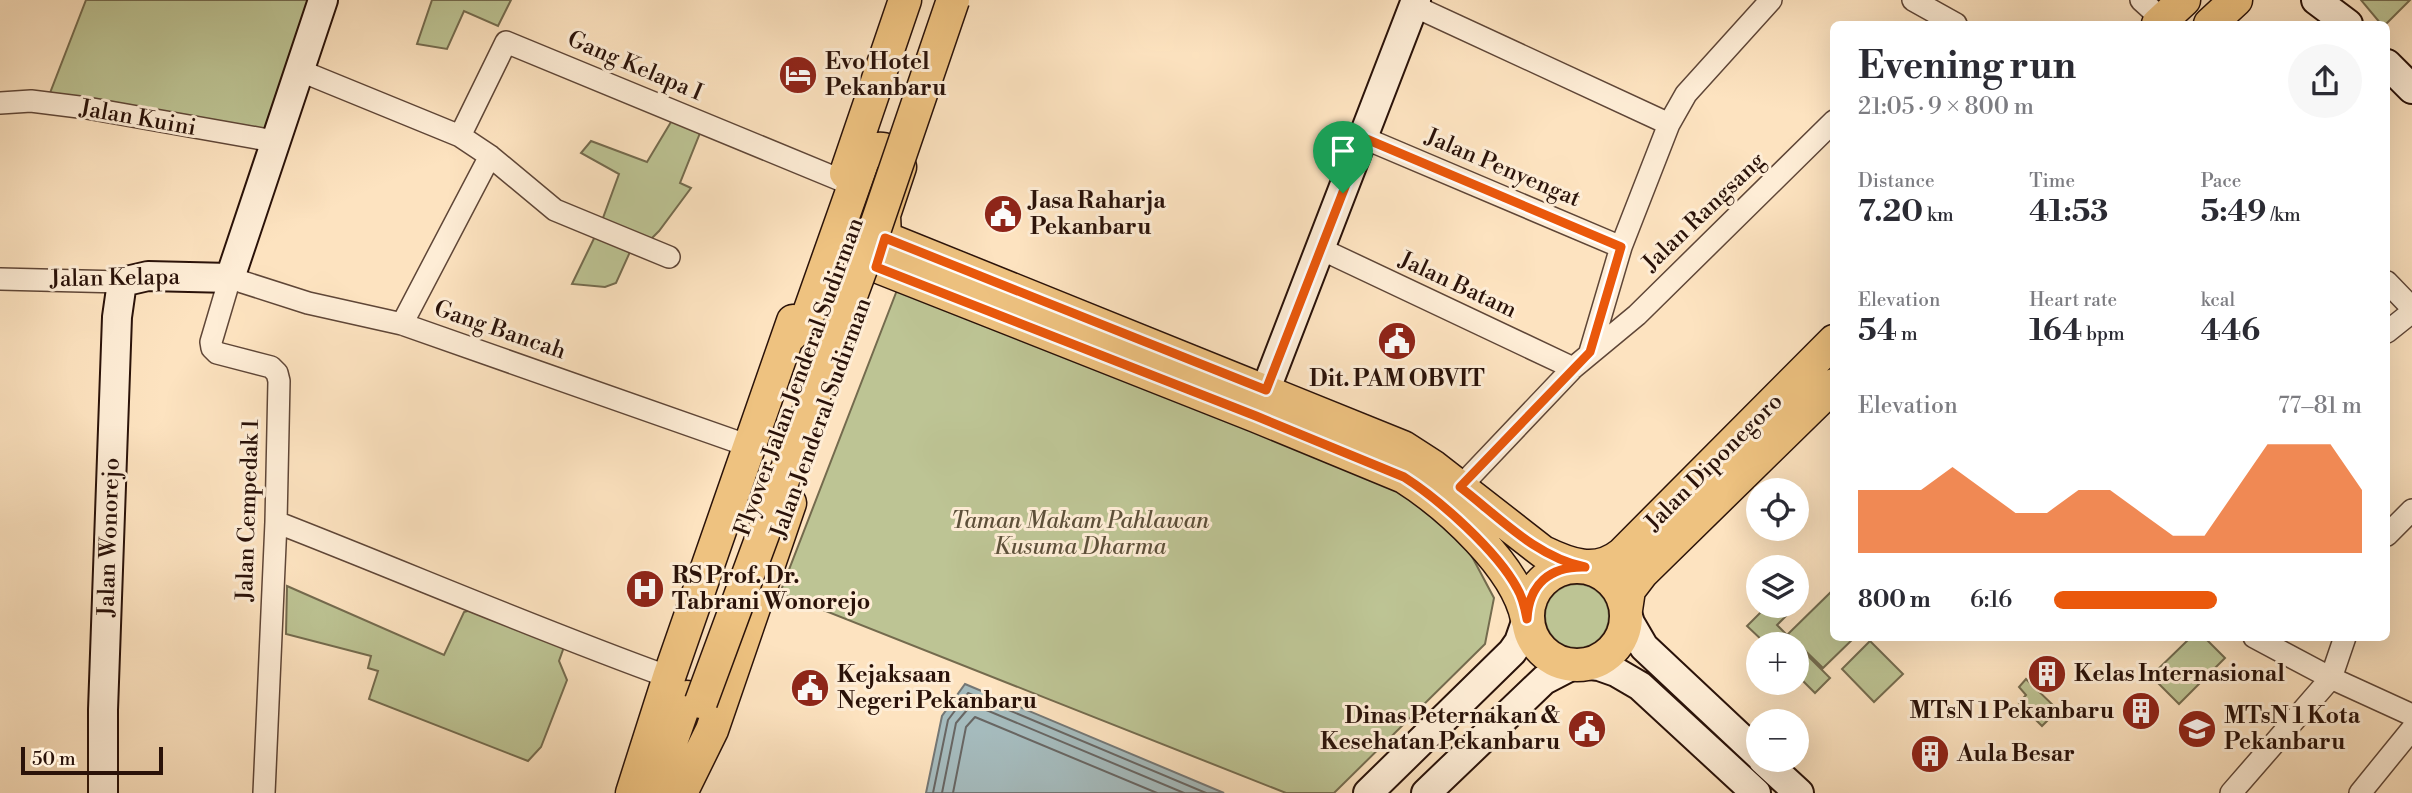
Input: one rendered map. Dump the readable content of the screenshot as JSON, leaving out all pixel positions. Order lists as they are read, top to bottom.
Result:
{
  "streets": {
    "main road": ["Flyover Jalan Jenderal Sudirman", "Jalan Jenderal Sudirman", "Jalan Diponegoro"],
    "street": [
      "Gang Kelapa I",
      "Jalan Kuini",
      "Jalan Penyengat",
      "Jalan Rangsang",
      "Jalan Kelapa",
      "Jalan Batam",
      "Gang Bancah",
      "Jalan Cempedak 1",
      "Jalan Wonorejo"
    ]
  },
  "crossings": [
    ["Jalan Rangsang", "Jalan Batam"],
    ["Jalan Kelapa", "Gang Bancah"],
    ["Jalan Kelapa", "Jalan Cempedak 1"],
    ["Jalan Kelapa", "Jalan Wonorejo"],
    ["Gang Bancah", "Jalan Cempedak 1"]
  ],
  "parks": ["Taman Makam Pahlawan Kusuma Dharma"],
  "places": {
    "hotel": ["Evo Hotel Pekanbaru"],
    "public building": [
      "Jasa Raharja Pekanbaru",
      "Dit. PAM OBVIT",
      "Kejaksaan Negeri Pekanbaru",
      "Dinas Peternakan & Kesehatan Pekanbaru"
    ],
    "hospital": ["RS Prof. Dr. Tabrani Wonorejo"],
    "building": ["Kelas Internasional", "MTsN 1 Pekanbaru", "Aula Besar"],
    "school or university": ["MTsN 1 Kota Pekanbaru"]
  },
  "scale_bar": "50 m",
  "page": {
    "heading": ["Evening run", "21:05 · 9 × 800 m"],
    "stats": [
      ["Distance", "7.20 km"],
      ["Time", "41:53"],
      ["Pace", "5:49 /km"],
      ["Elevation", "54 m"],
      ["Heart rate", "164 bpm"],
      ["kcal", "446"]
    ],
    "chart": ["Elevation", "77–81 m"],
    "map_buttons": ["+", "−"],
    "list": [
      {
        "name": "800 m",
        "note": "6:16"
      }
    ],
    "scale": "50 m"
  }
}
